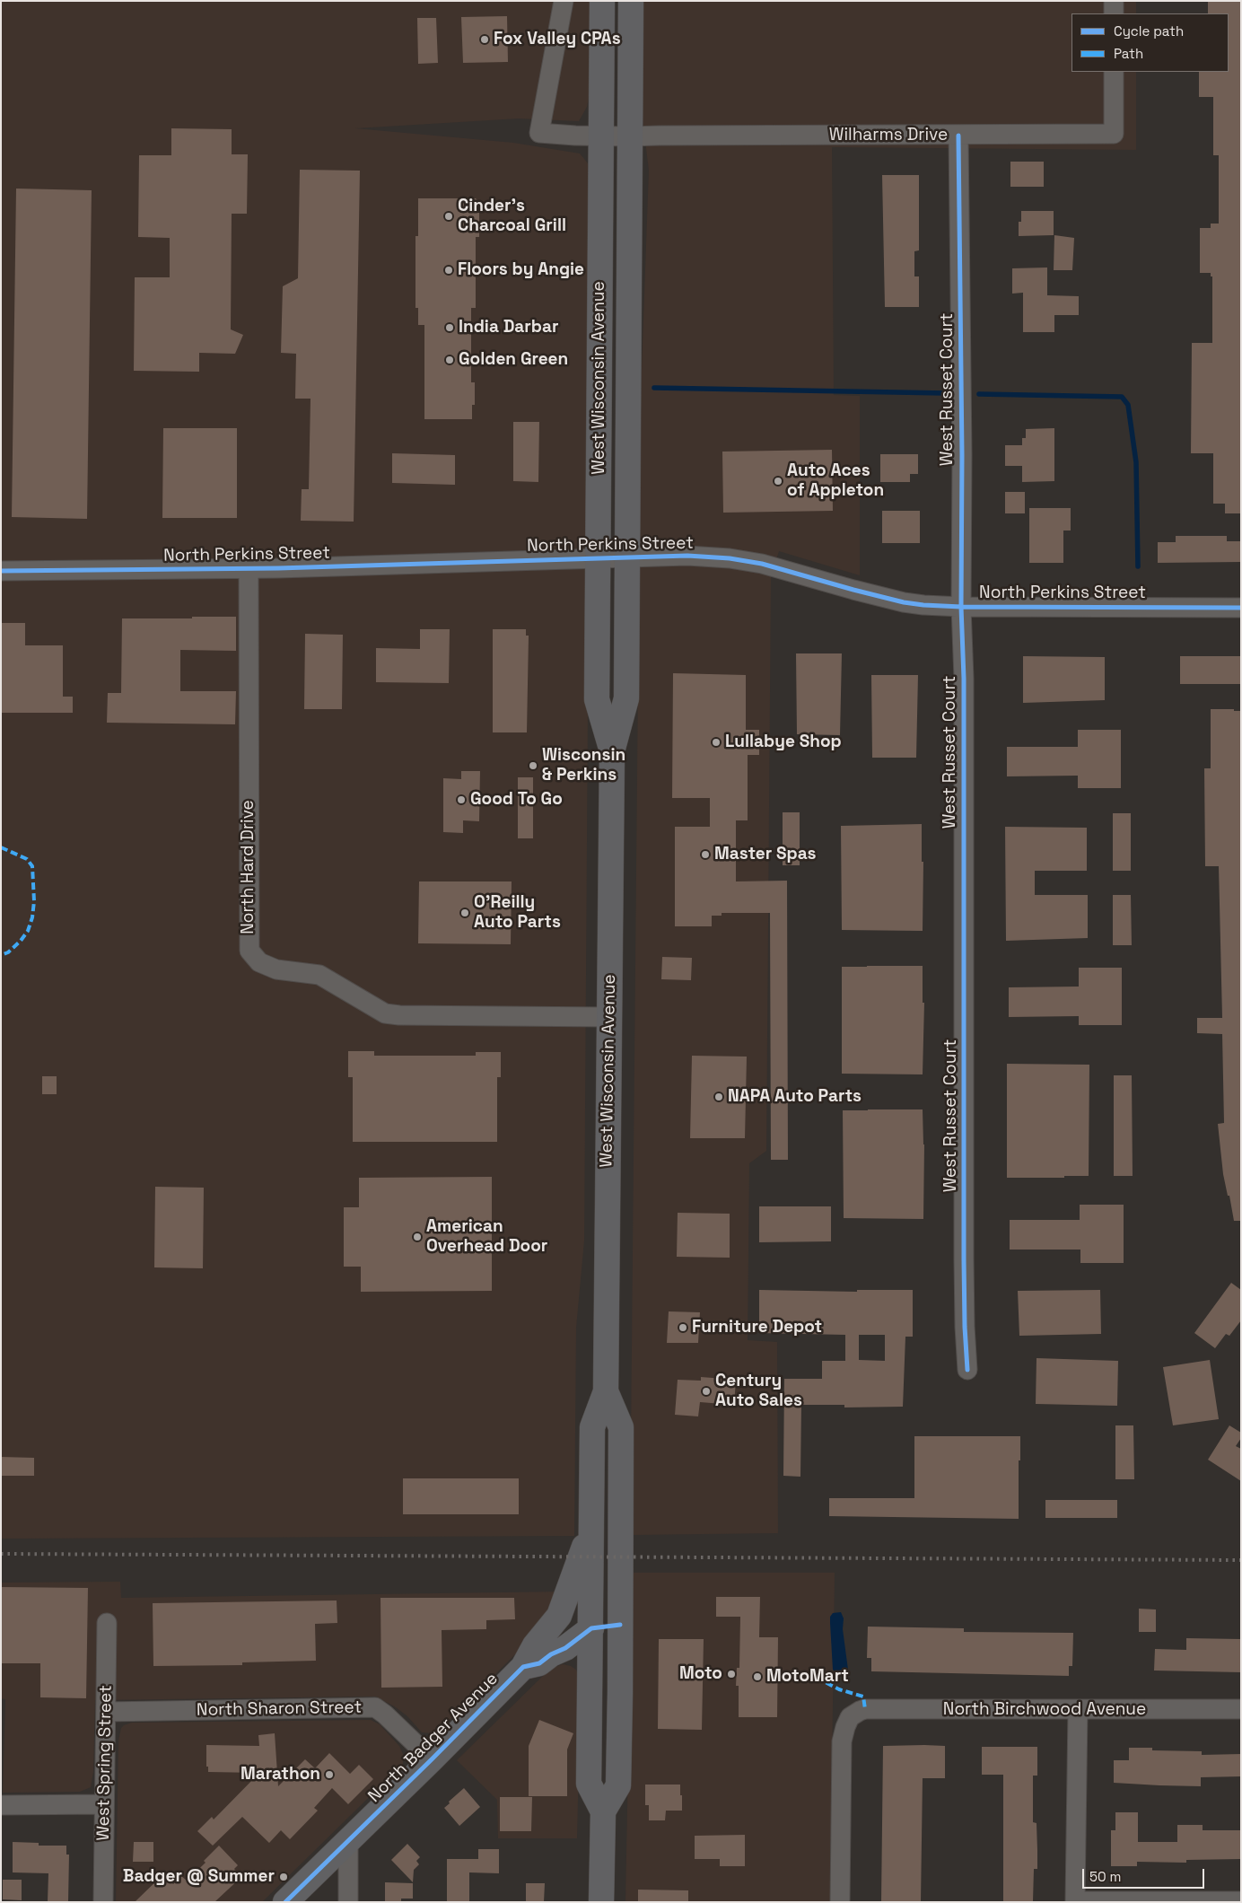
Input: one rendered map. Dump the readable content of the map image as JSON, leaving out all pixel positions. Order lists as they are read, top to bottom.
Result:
{
  "streets": {
    "main road": ["West Wisconsin Avenue", "North Badger Avenue"],
    "street": [
      "Wilharms Drive",
      "West Russet Court",
      "North Perkins Street",
      "North Hard Drive",
      "North Sharon Street",
      "North Birchwood Avenue",
      "West Spring Street"
    ]
  },
  "crossings": [
    ["Wilharms Drive", "West Wisconsin Avenue"],
    ["Wilharms Drive", "West Russet Court"],
    ["West Wisconsin Avenue", "North Perkins Street"],
    ["West Wisconsin Avenue", "North Hard Drive"],
    ["West Wisconsin Avenue", "North Badger Avenue"],
    ["West Russet Court", "North Perkins Street"],
    ["North Perkins Street", "North Hard Drive"],
    ["North Sharon Street", "North Badger Avenue"],
    ["North Sharon Street", "West Spring Street"]
  ],
  "places": [
    "Fox Valley CPAs",
    "Cinder’s Charcoal Grill",
    "Floors by Angie",
    "India Darbar",
    "Golden Green",
    "Auto Aces of Appleton",
    "Lullabye Shop",
    "Wisconsin & Perkins",
    "Good To Go",
    "Master Spas",
    "O'Reilly Auto Parts",
    "NAPA Auto Parts",
    "American Overhead Door",
    "Furniture Depot",
    "Century Auto Sales",
    "Moto",
    "MotoMart",
    "Marathon",
    "Badger @ Summer"
  ],
  "legend": ["Cycle path", "Path"],
  "scale_bar": "50 m"
}
